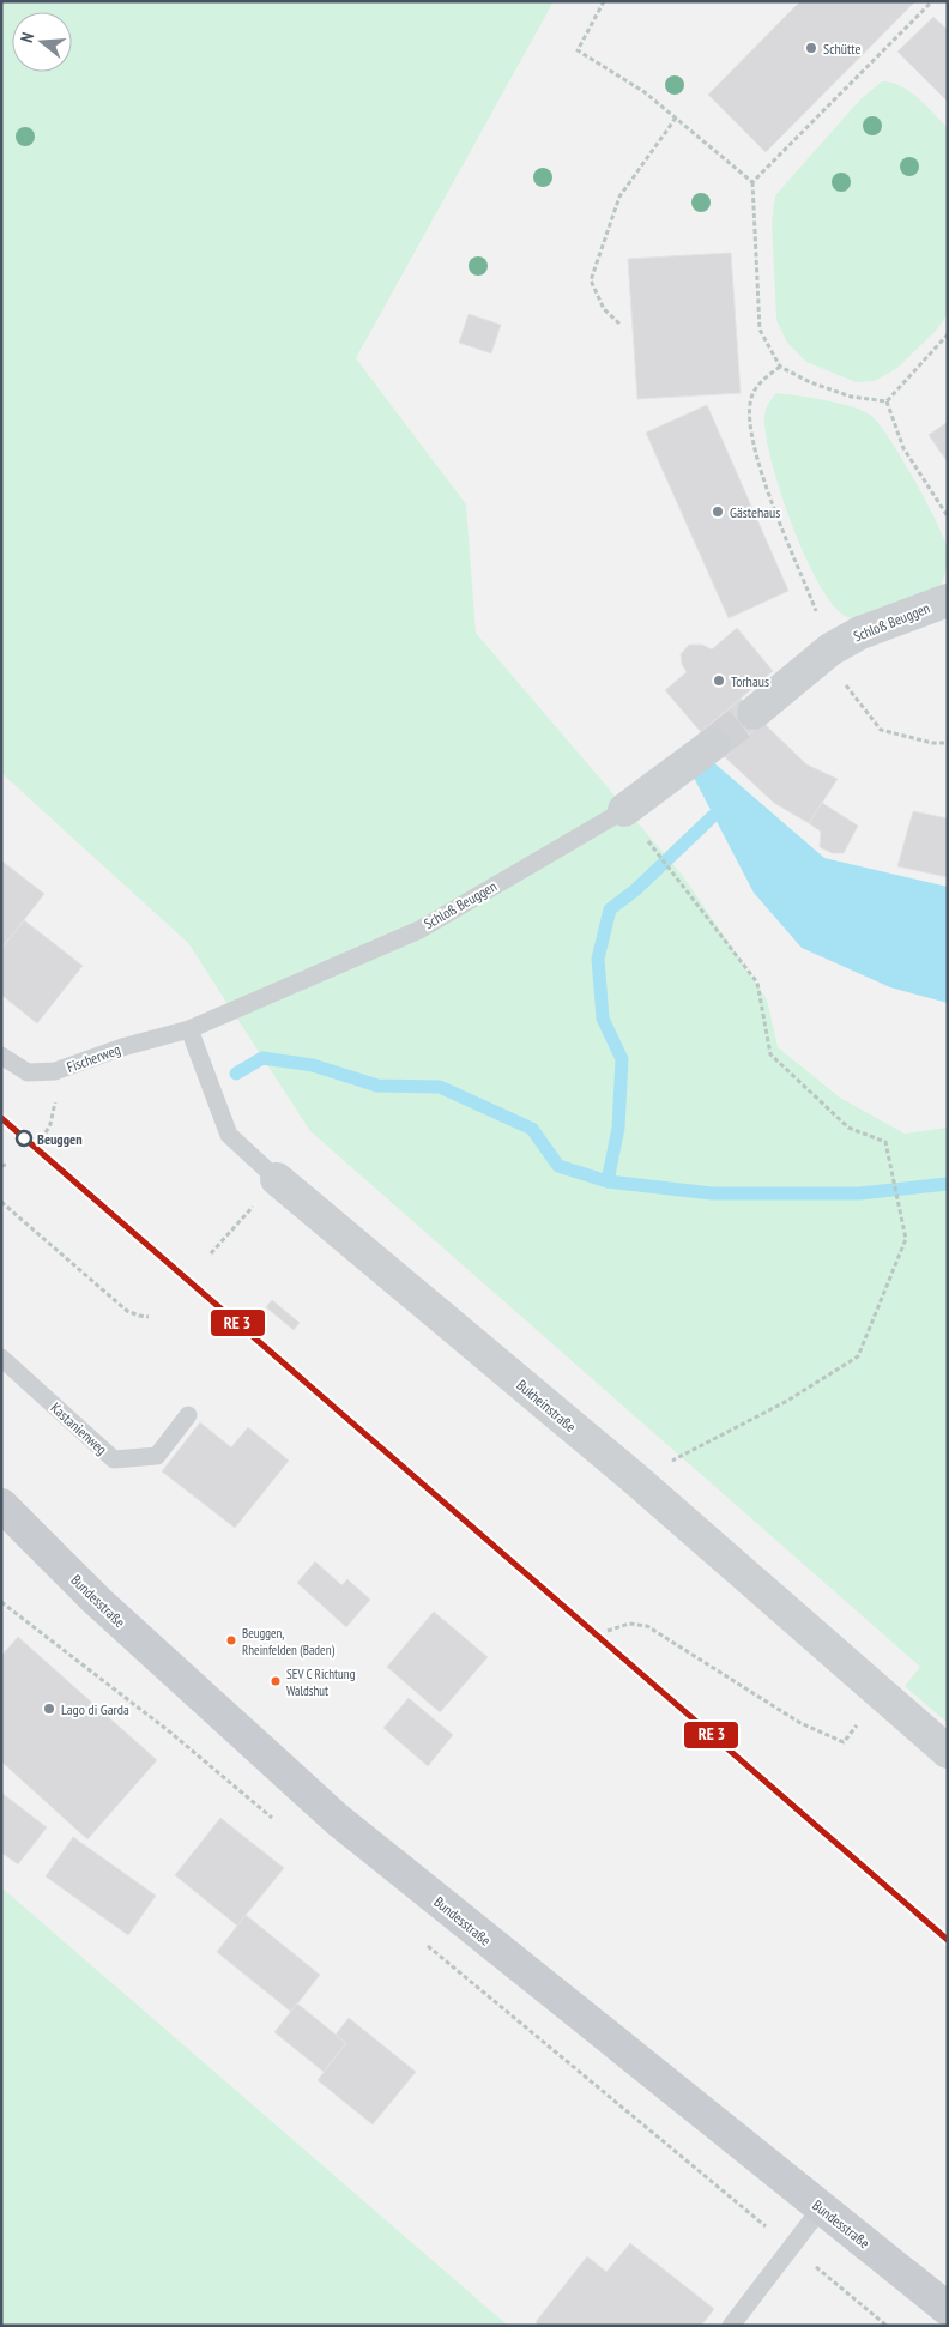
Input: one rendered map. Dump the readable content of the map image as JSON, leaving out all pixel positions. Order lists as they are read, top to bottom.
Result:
{
  "streets": {
    "main road": ["Bundesstraße"],
    "street": ["Schloß Beuggen", "Bukheinstraße"],
    "lane": ["Fischerweg", "Kastanienweg"]
  },
  "crossings": [
    ["Schloß Beuggen", "Fischerweg"],
    ["Schloß Beuggen", "Bukheinstraße"],
    ["Fischerweg", "Bukheinstraße"]
  ],
  "places": [
    "Schütte",
    "Gästehaus",
    "Torhaus",
    "Beuggen",
    "Beuggen, Rheinfelden (Baden)",
    "SEV C Richtung Waldshut",
    "Lago di Garda"
  ],
  "north": "left"
}
